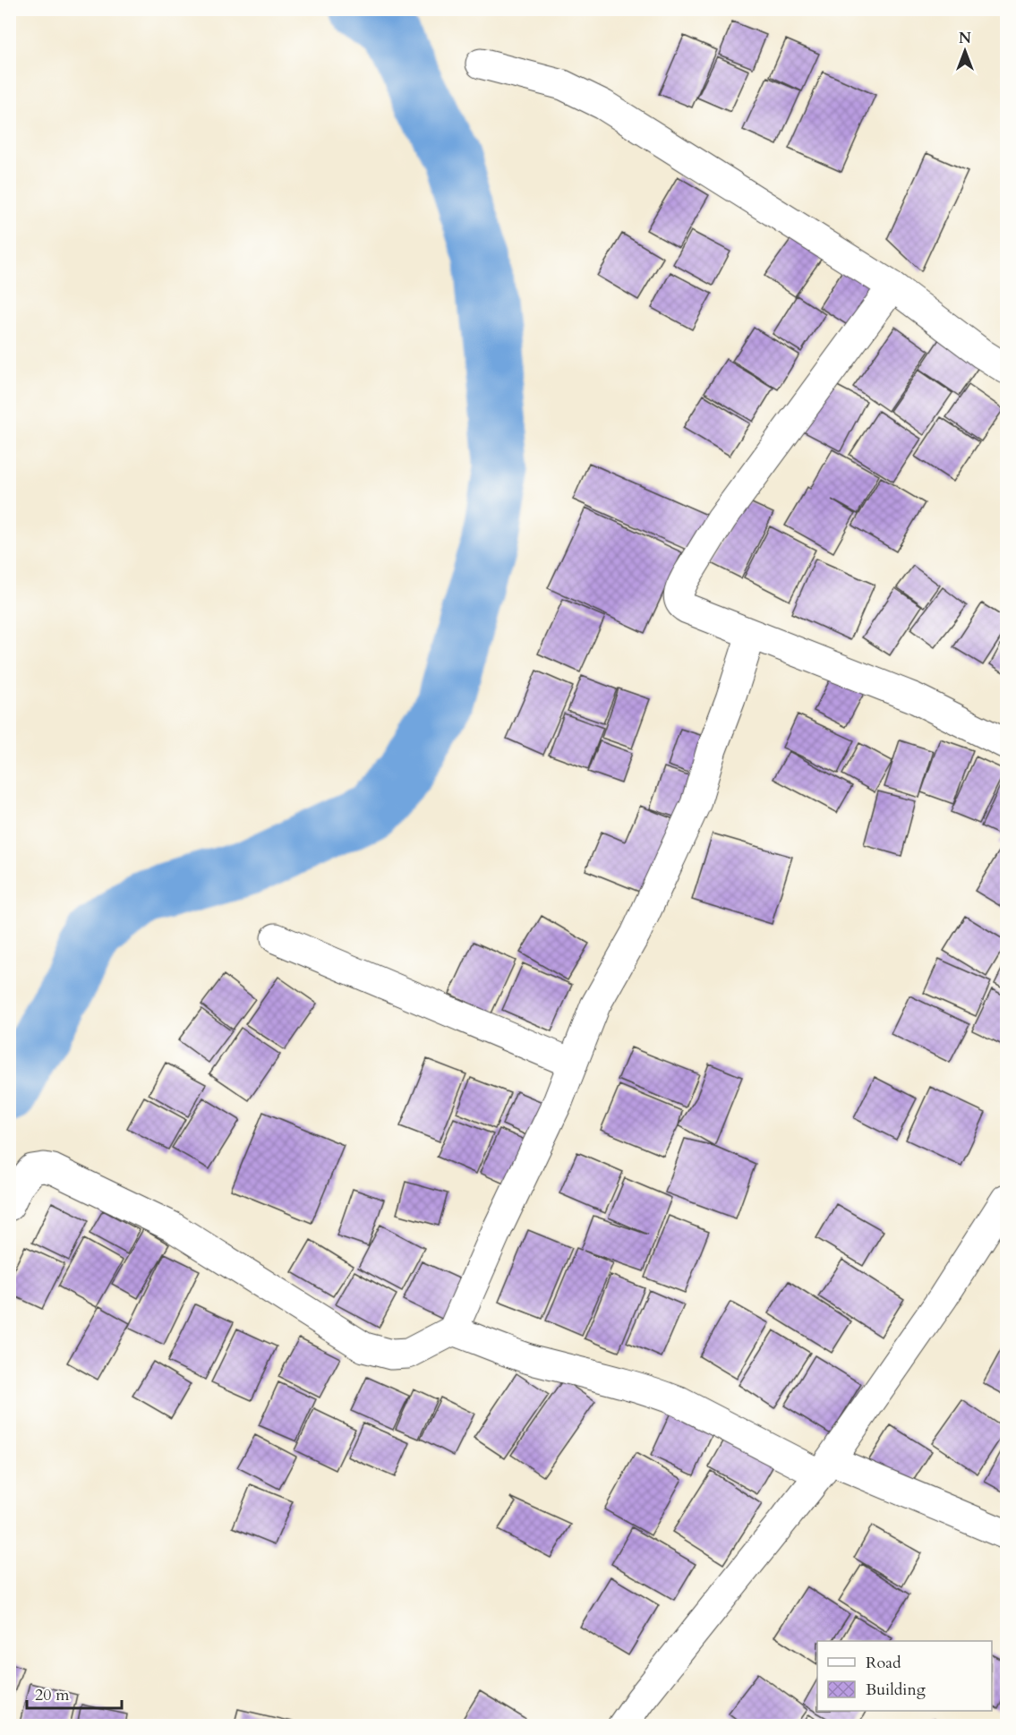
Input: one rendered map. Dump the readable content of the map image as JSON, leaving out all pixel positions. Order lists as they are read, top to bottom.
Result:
{
  "legend": ["Road", "Building"],
  "scale_bar": "20 m",
  "north": "top"
}
